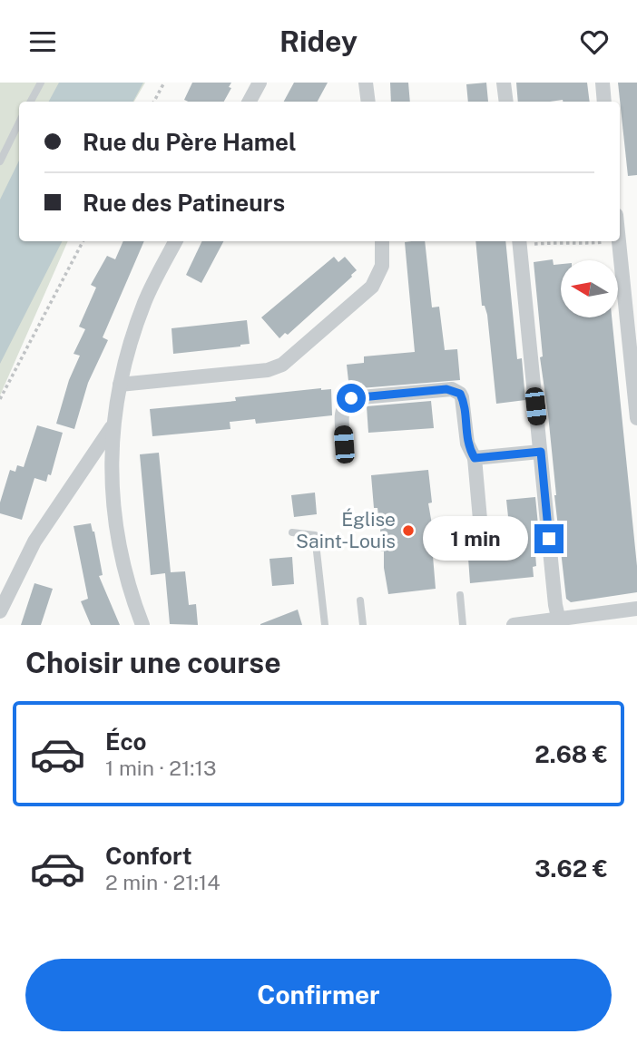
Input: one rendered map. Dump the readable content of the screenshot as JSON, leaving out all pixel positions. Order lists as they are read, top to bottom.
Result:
{
  "places": ["Église Saint-Louis"],
  "north": "left",
  "page": {
    "header": "Ridey",
    "banner": ["Rue du Père Hamel", "Rue des Patineurs"],
    "bubble": "1 min",
    "heading": "Choisir une course",
    "list": [
      {
        "name": "Éco",
        "note": "1 min · 21:13",
        "value": "2.68 €"
      },
      {
        "name": "Confort",
        "note": "2 min · 21:14",
        "value": "3.62 €"
      }
    ],
    "buttons": "Confirmer"
  }
}
